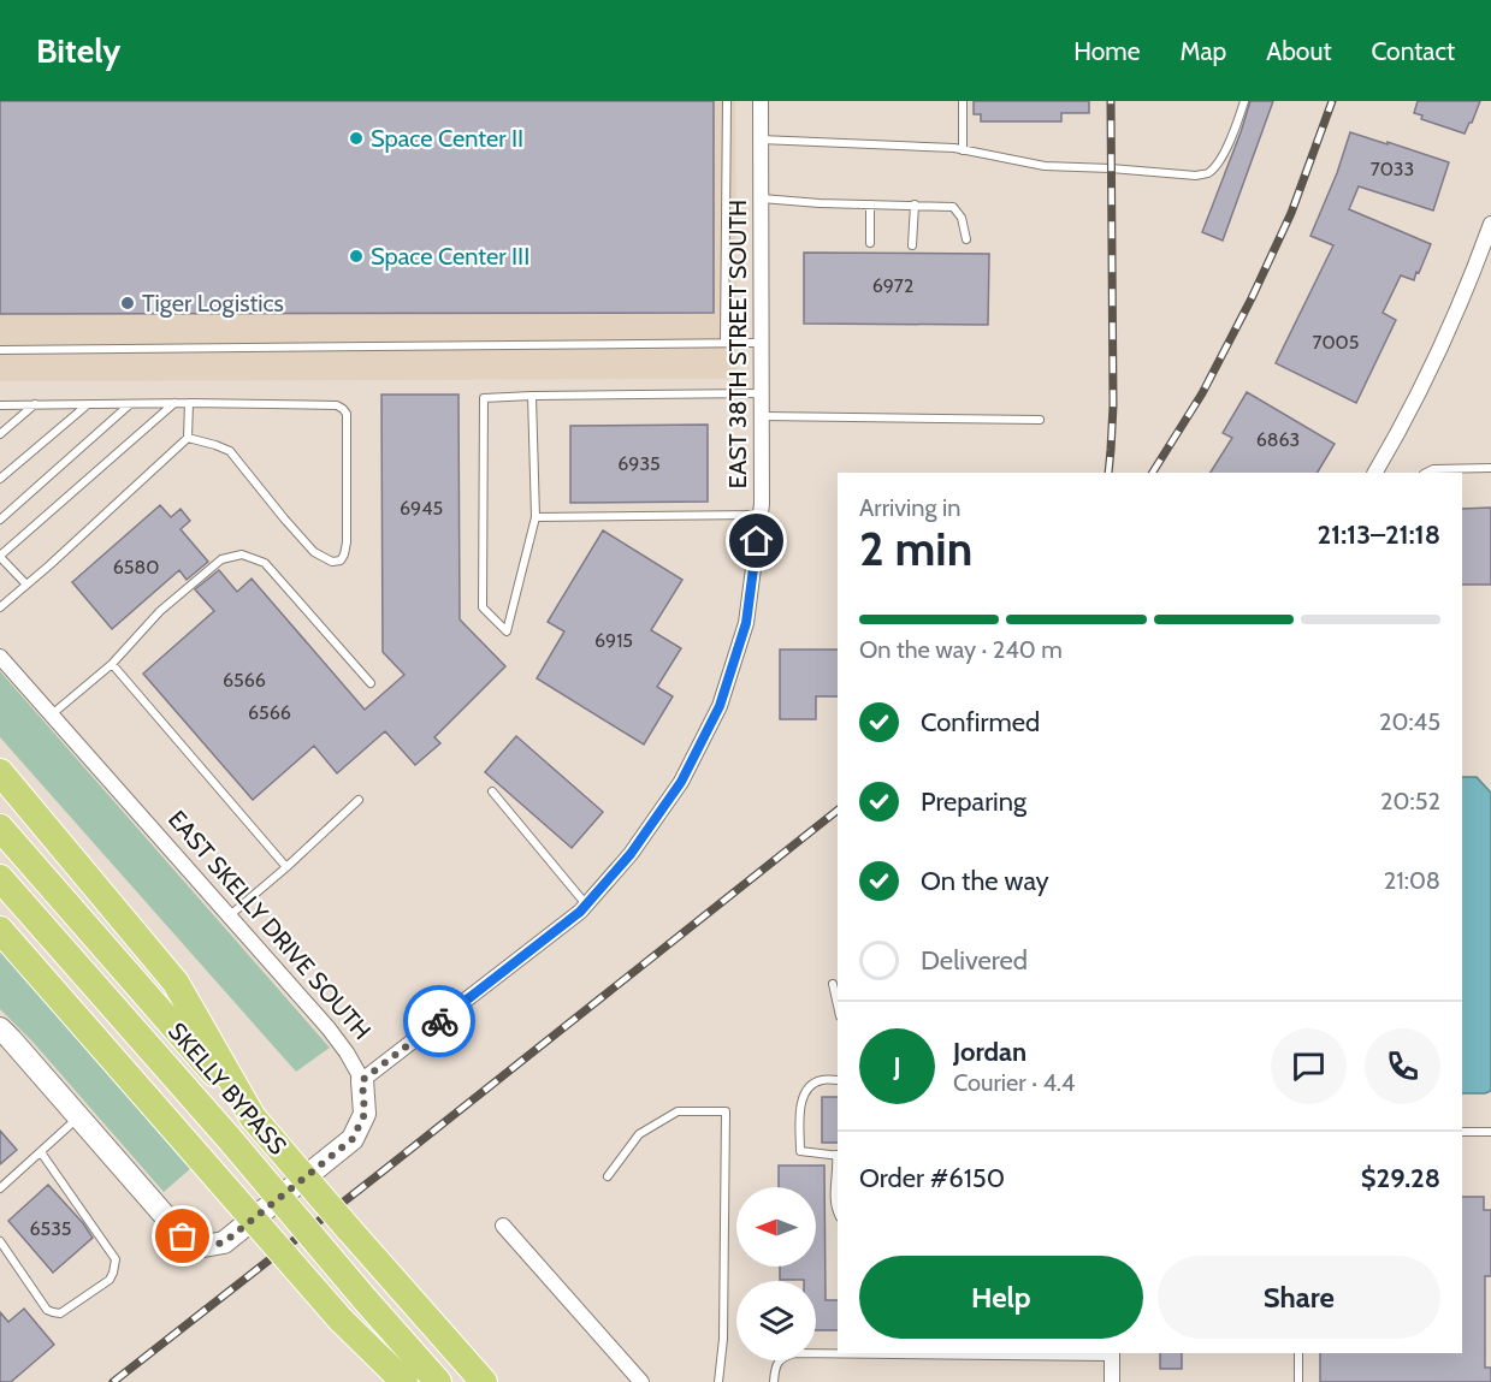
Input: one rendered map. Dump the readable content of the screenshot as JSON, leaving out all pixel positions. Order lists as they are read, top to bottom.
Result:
{
  "streets": {
    "highway": ["SKELLY BYPASS"],
    "street": ["EAST 38TH STREET SOUTH", "EAST SKELLY DRIVE SOUTH"]
  },
  "crossings": [
    ["EAST 38TH STREET SOUTH", "EAST SKELLY DRIVE SOUTH"]
  ],
  "places": ["Space Center II", "Space Center III", "Tiger Logistics"],
  "house_numbers": [
    "7033",
    "6972",
    "7005",
    "6863",
    "6935",
    "6945",
    "6580",
    "6915",
    "6566",
    "6566",
    "6535"
  ],
  "north": "left",
  "page": {
    "header": "Bitely",
    "nav": [
      "Home",
      "Map",
      "About",
      "Contact"
    ],
    "heading": ["2 min", "Arriving in", "21:13–21:18"],
    "panel": [
      "Jordan",
      "Courier · 4.4",
      "Order #6150",
      "$29.28"
    ],
    "bar": "On the way · 240 m",
    "list": [
      ["Confirmed", "20:45"],
      ["Preparing", "20:52"],
      ["On the way", "21:08"],
      "Delivered"
    ],
    "round": "J",
    "buttons": ["Help", "Share"]
  }
}
